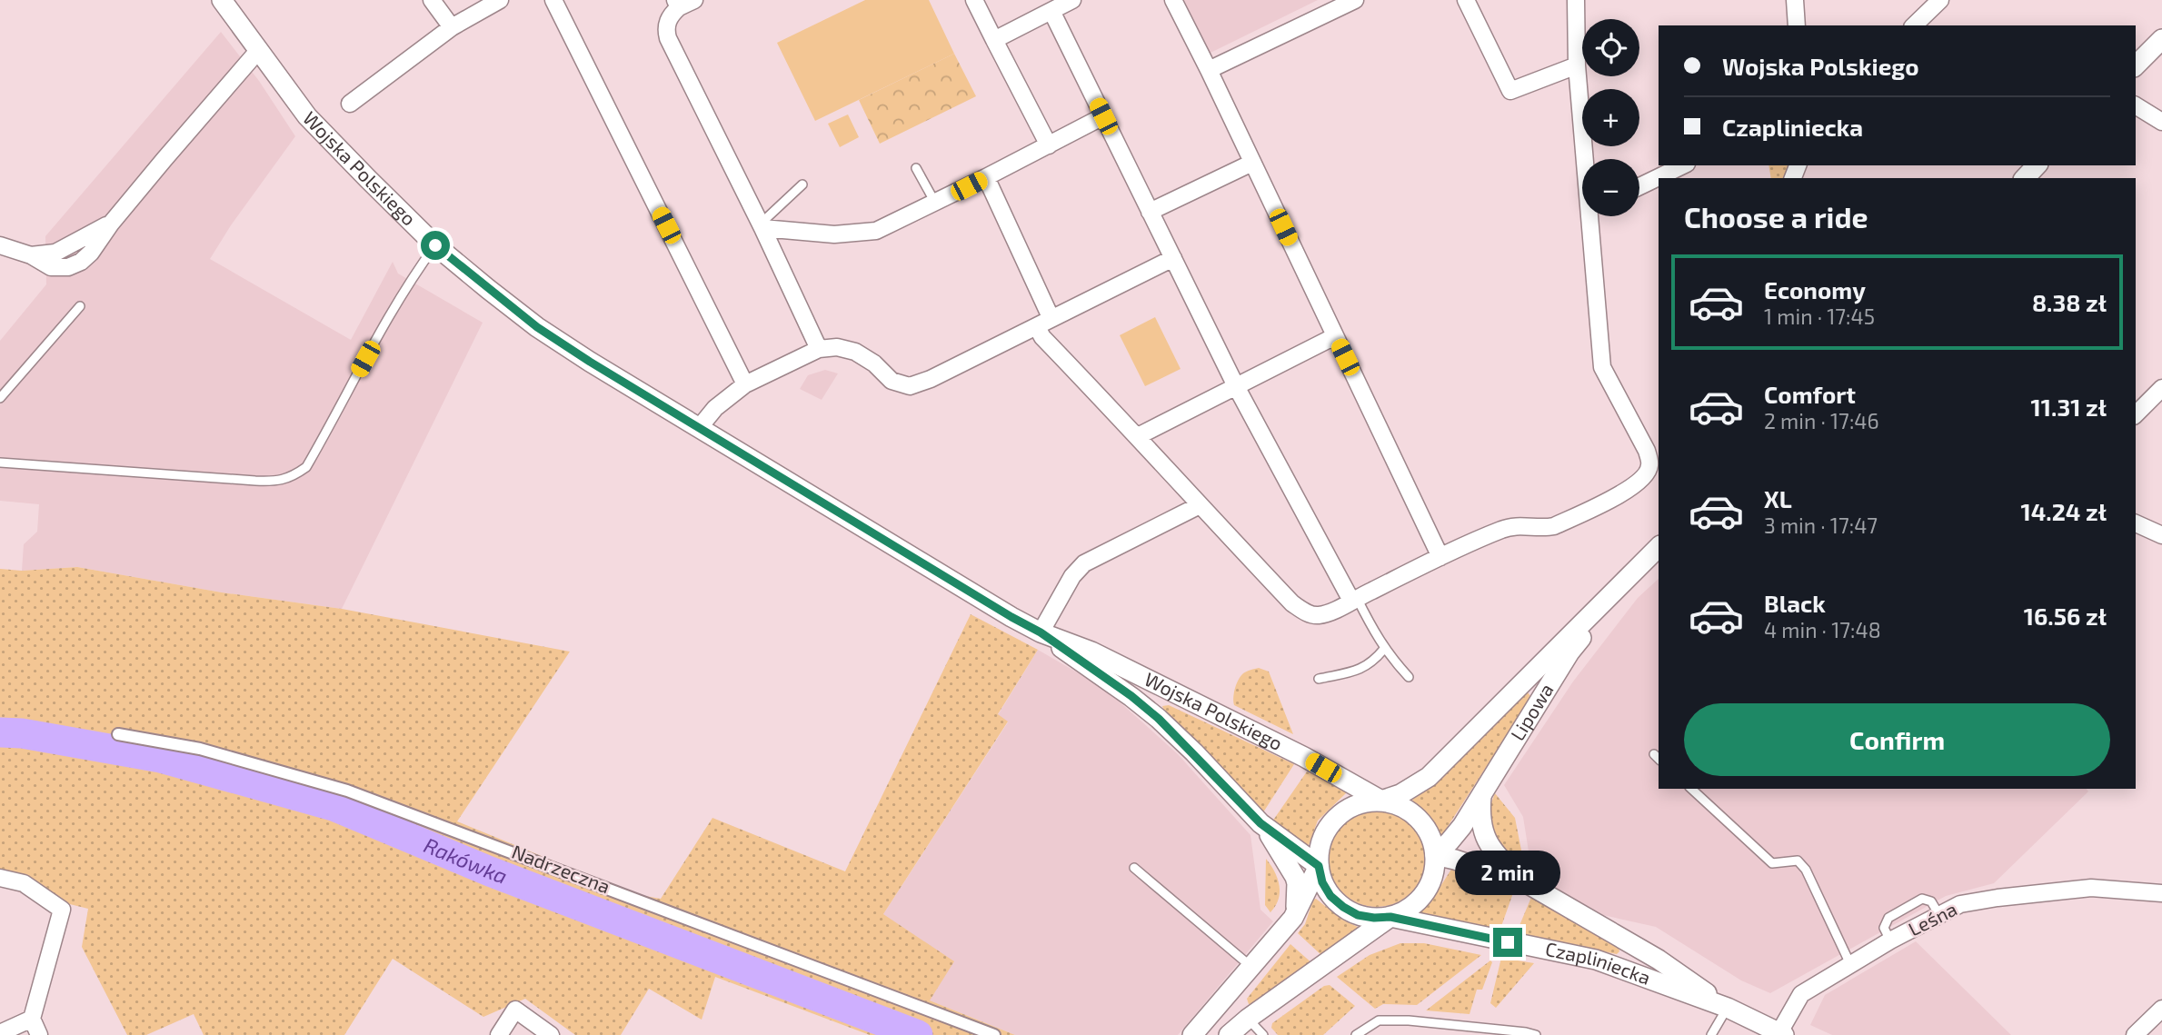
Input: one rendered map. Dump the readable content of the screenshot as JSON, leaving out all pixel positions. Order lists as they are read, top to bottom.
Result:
{
  "streets": {
    "street": [
      "Wojska Polskiego",
      "Lipowa",
      "Nadrzeczna",
      "Leśna",
      "Czapliniecka"
    ]
  },
  "crossings": [
    ["Wojska Polskiego", "Lipowa"],
    ["Wojska Polskiego", "Czapliniecka"],
    ["Lipowa", "Czapliniecka"],
    ["Leśna", "Czapliniecka"]
  ],
  "water": ["Rakówka"],
  "page": {
    "map_buttons": ["+", "−"],
    "banner": ["Wojska Polskiego", "Czapliniecka"],
    "heading": "Choose a ride",
    "list": [
      {
        "name": "Economy",
        "note": "1 min · 17:45",
        "value": "8.38 zł"
      },
      {
        "name": "Comfort",
        "note": "2 min · 17:46",
        "value": "11.31 zł"
      },
      {
        "name": "XL",
        "note": "3 min · 17:47",
        "value": "14.24 zł"
      },
      {
        "name": "Black",
        "note": "4 min · 17:48",
        "value": "16.56 zł"
      }
    ],
    "buttons": "Confirm",
    "bubble": "2 min"
  }
}
